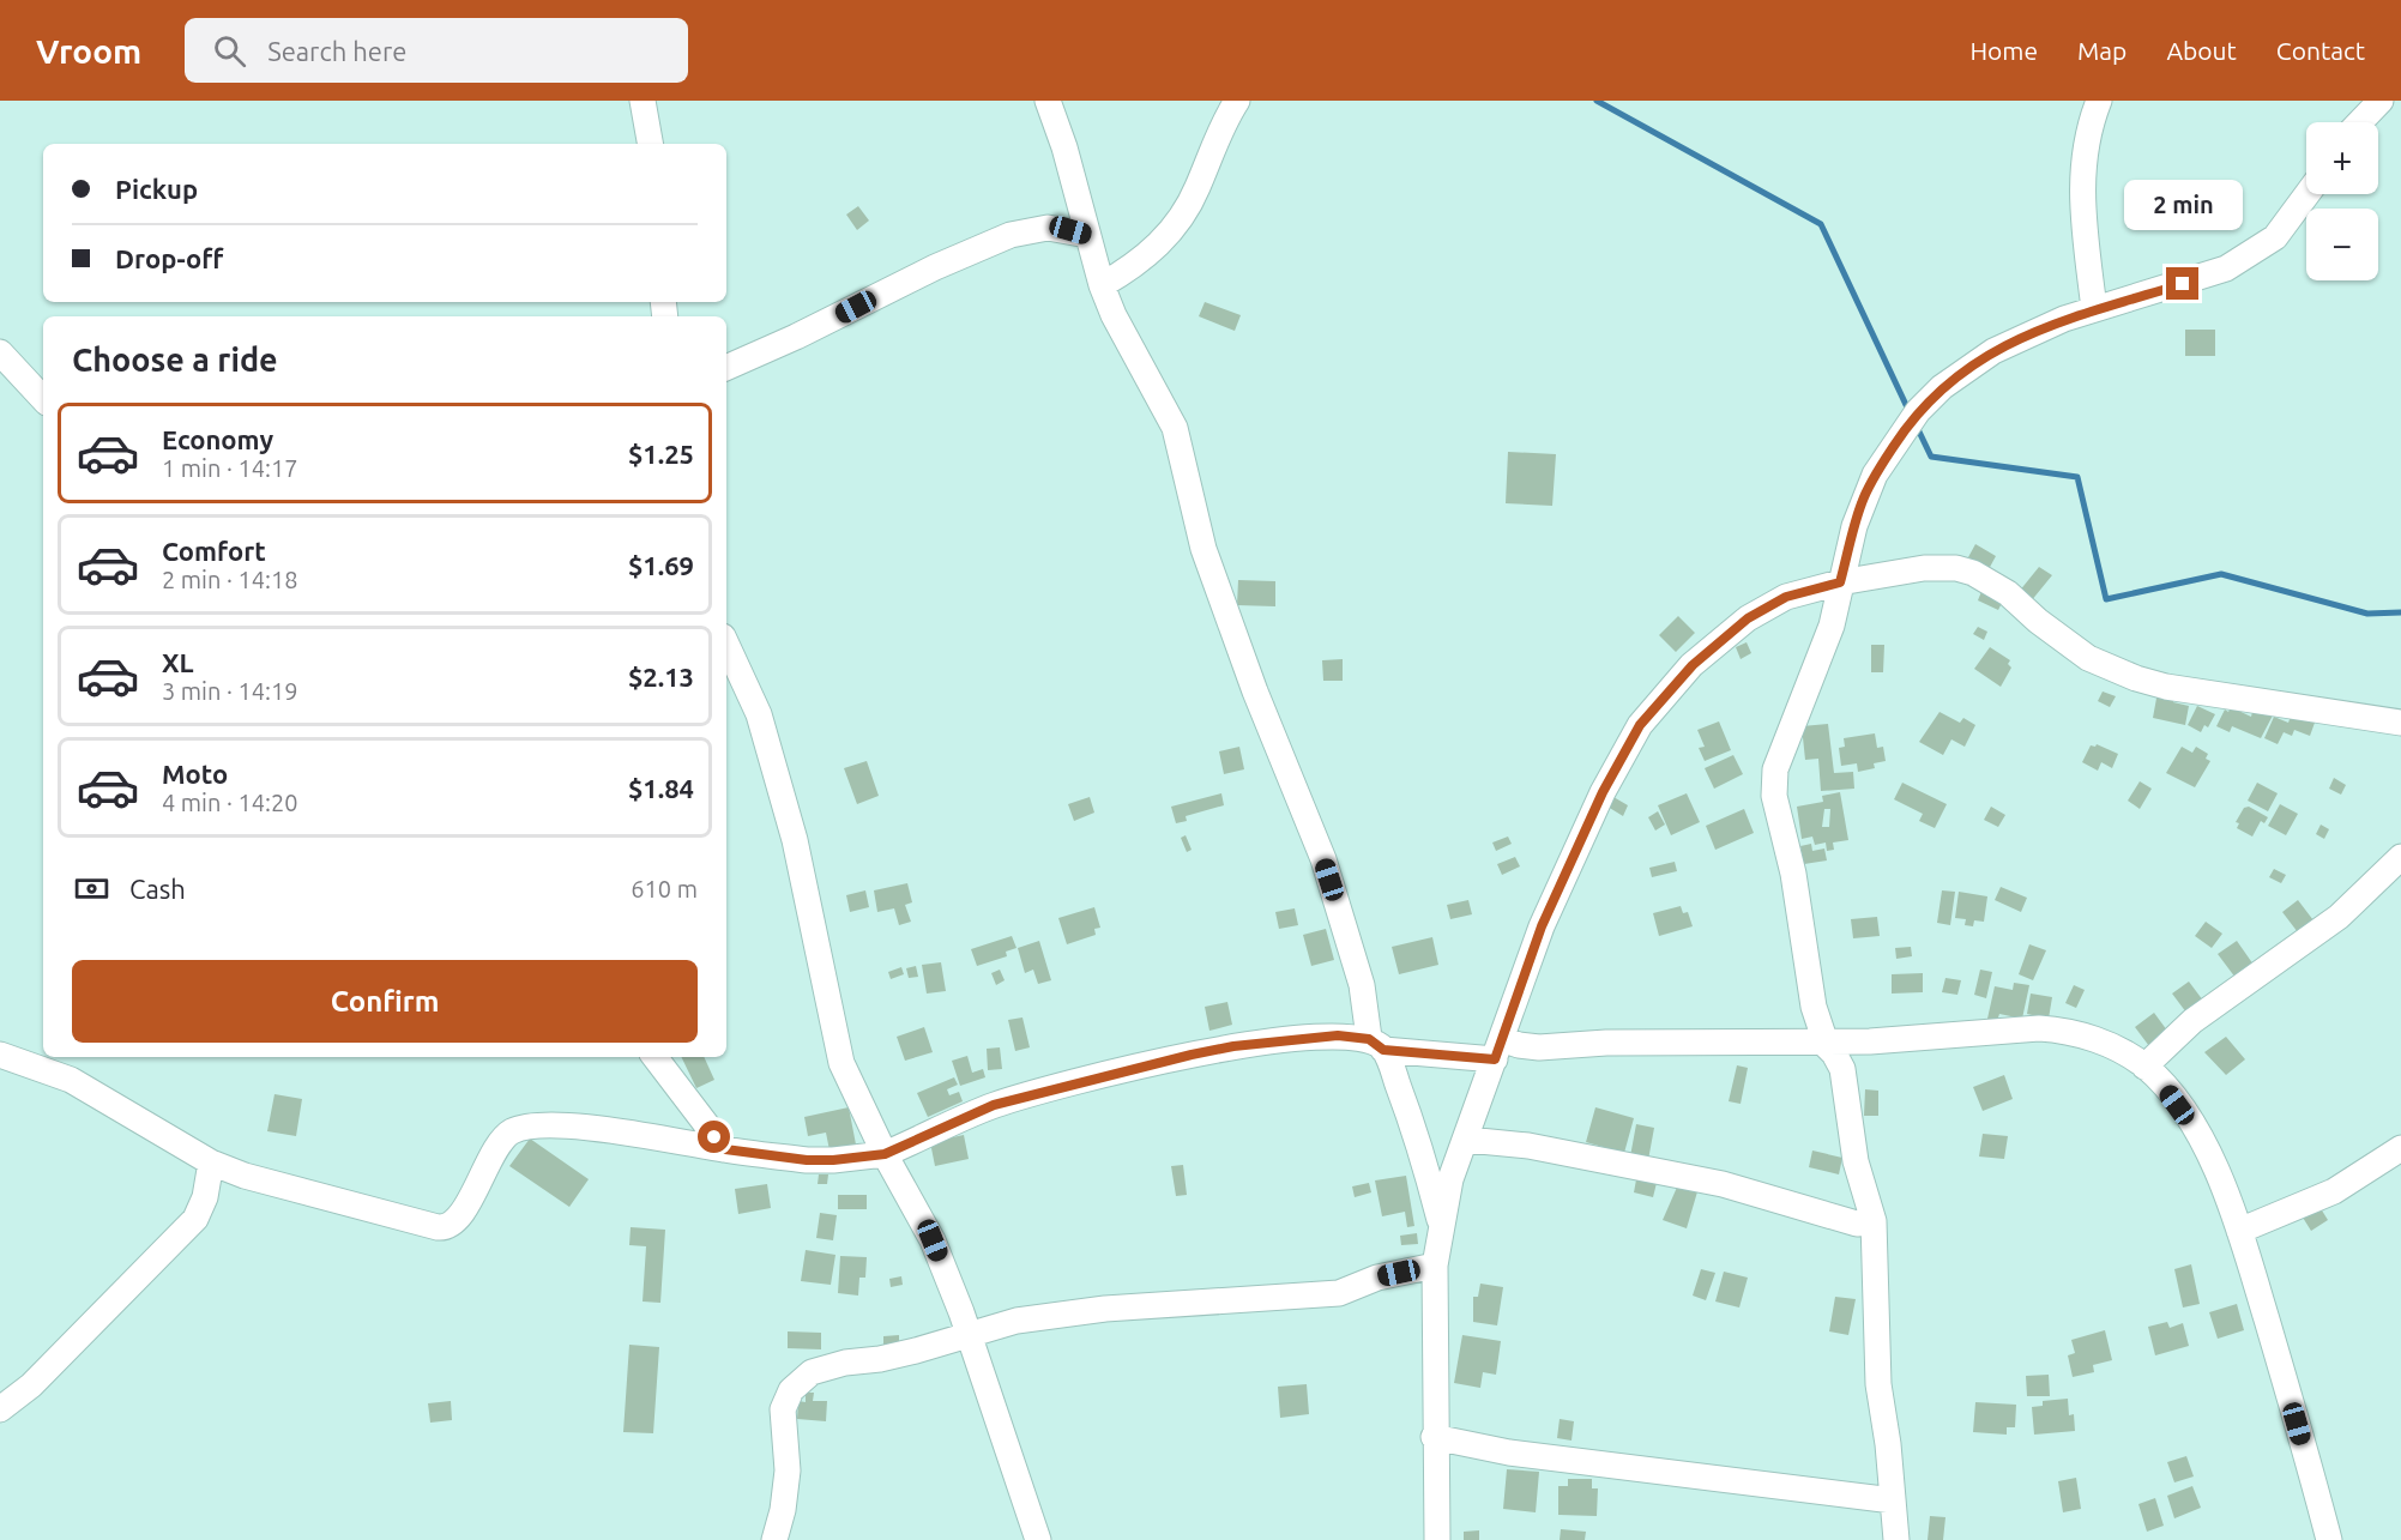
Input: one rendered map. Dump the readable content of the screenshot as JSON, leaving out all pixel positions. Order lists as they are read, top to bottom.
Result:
{
  "page": {
    "header": "Vroom",
    "search": "Search here",
    "nav": [
      "Home",
      "Map",
      "About",
      "Contact"
    ],
    "map_buttons": ["+", "−"],
    "banner": ["Pickup", "Drop-off"],
    "bubble": "2 min",
    "heading": "Choose a ride",
    "list": [
      {
        "name": "Economy",
        "note": "1 min · 14:17",
        "value": "$1.25"
      },
      {
        "name": "Comfort",
        "note": "2 min · 14:18",
        "value": "$1.69"
      },
      {
        "name": "XL",
        "note": "3 min · 14:19",
        "value": "$2.13"
      },
      {
        "name": "Moto",
        "note": "4 min · 14:20",
        "value": "$1.84"
      }
    ],
    "pay": ["Cash", "610 m"],
    "buttons": "Confirm"
  }
}
